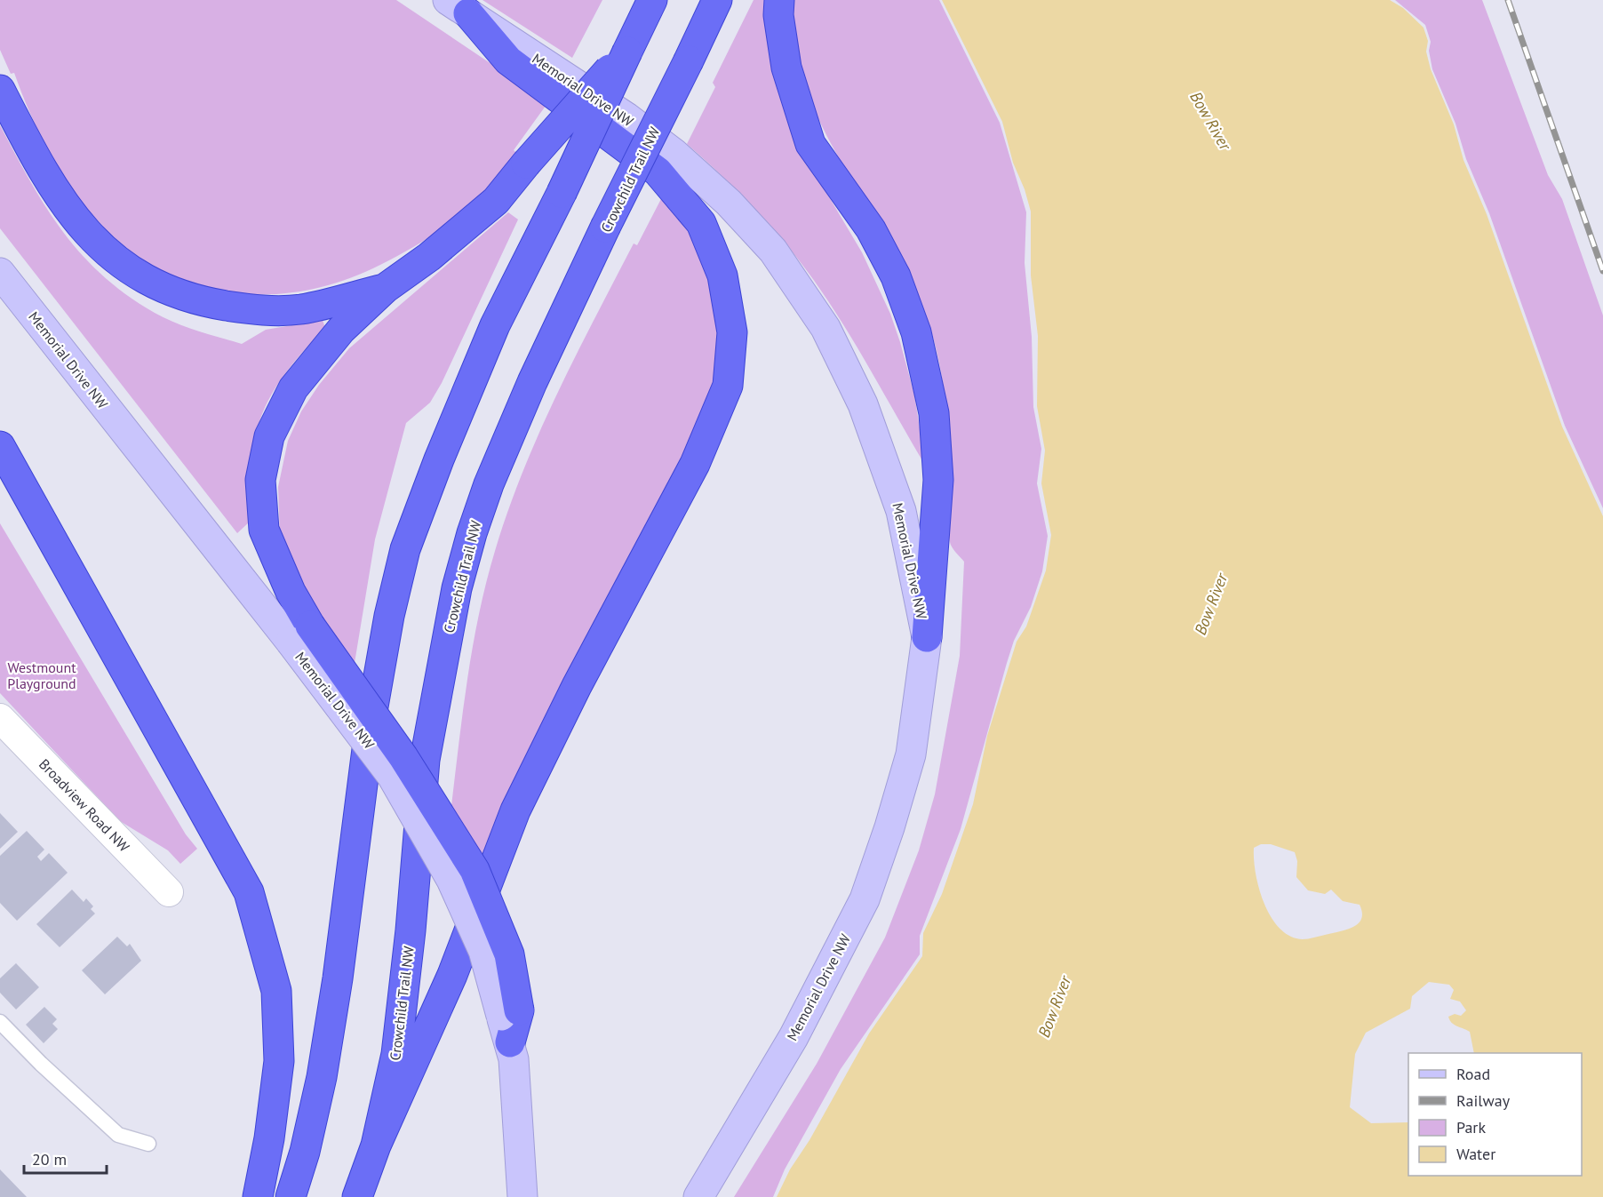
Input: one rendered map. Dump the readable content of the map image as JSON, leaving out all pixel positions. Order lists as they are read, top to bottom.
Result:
{
  "streets": {
    "highway": ["Crowchild Trail NW"],
    "main road": ["Memorial Drive NW"],
    "street": ["Broadview Road NW"]
  },
  "water": ["Bow River"],
  "parks": ["Westmount Playground"],
  "legend": [
    "Road",
    "Railway",
    "Park",
    "Water"
  ],
  "scale_bar": "20 m"
}
